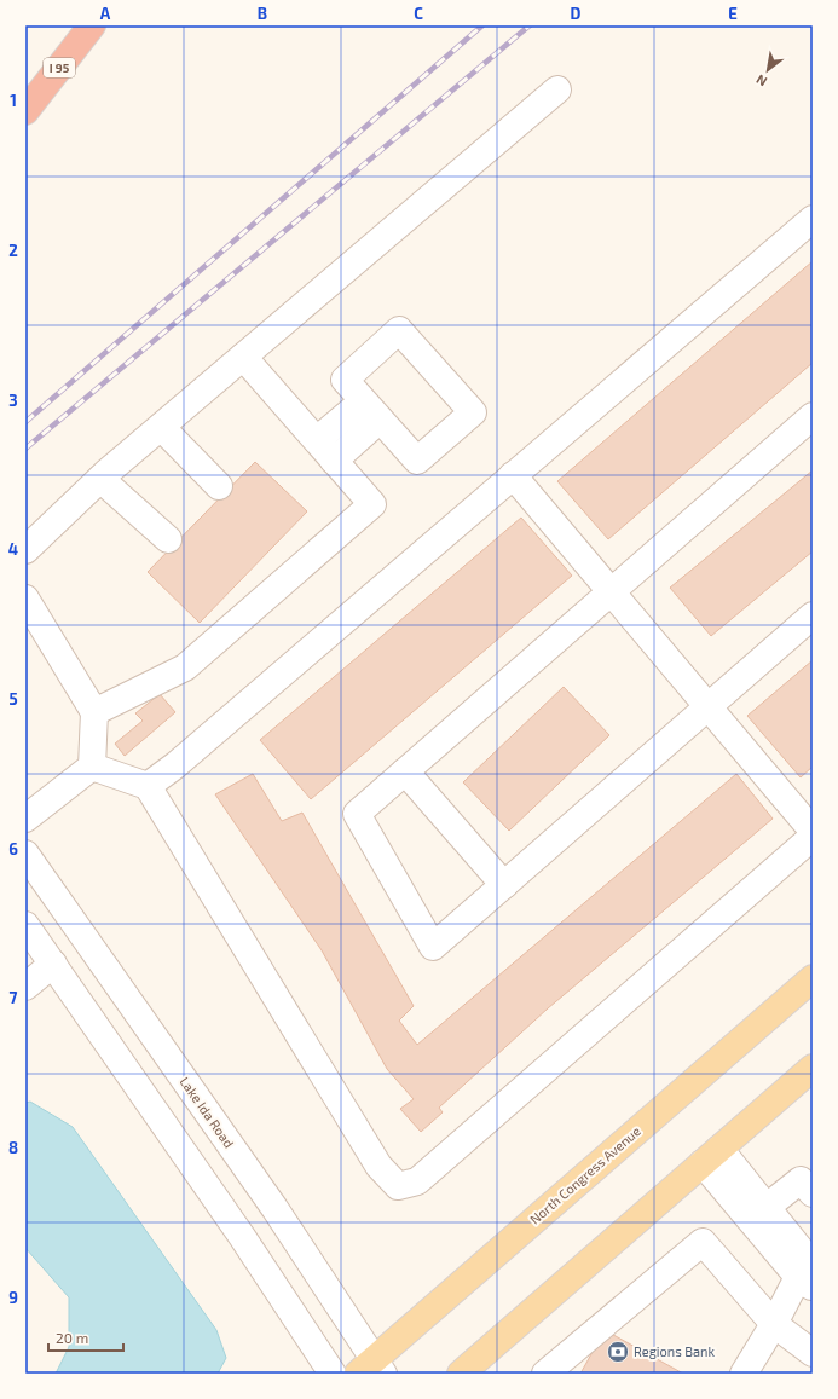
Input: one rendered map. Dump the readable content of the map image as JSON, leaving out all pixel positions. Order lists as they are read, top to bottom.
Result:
{
  "streets": {
    "highway": ["I 95"],
    "main road": ["North Congress Avenue"],
    "street": ["Lake Ida Road"]
  },
  "crossings": [
    ["Lake Ida Road", "North Congress Avenue"]
  ],
  "places": {
    "bank": ["Regions Bank"]
  },
  "scale_bar": "20 m",
  "north": "bottom left",
  "grid": {
    "columns": [
      "A",
      "B",
      "C",
      "D",
      "E"
    ],
    "rows": [
      "1",
      "2",
      "3",
      "4",
      "5",
      "6",
      "7",
      "8",
      "9"
    ]
  }
}
